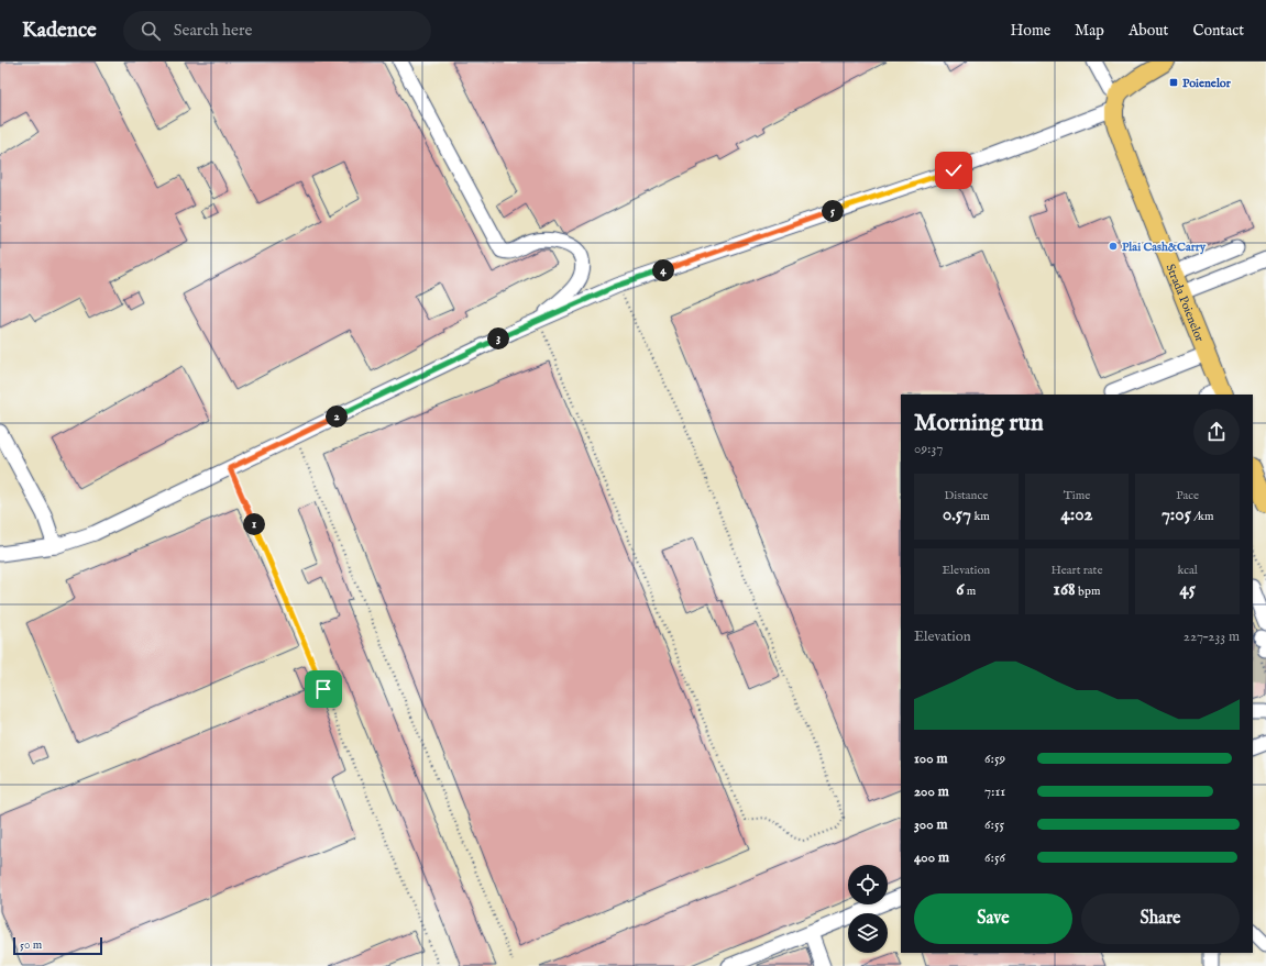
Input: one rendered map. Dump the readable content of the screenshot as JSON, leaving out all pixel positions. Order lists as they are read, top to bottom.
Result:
{
  "streets": {
    "main road": ["Strada Poienelor"]
  },
  "places": {
    "transit": ["Poienelor"],
    "other": ["Plai Cash&Carry"]
  },
  "scale_bar": "50 m",
  "page": {
    "header": "Kadence",
    "search": "Search here",
    "nav": [
      "Home",
      "Map",
      "About",
      "Contact"
    ],
    "pins": [
      "5",
      "4",
      "3",
      "2",
      "1"
    ],
    "heading": ["Morning run", "09:37"],
    "stats": [
      ["Distance", "0.57 km"],
      ["Time", "4:02"],
      ["Pace", "7:05 /km"],
      ["Elevation", "6 m"],
      ["Heart rate", "168 bpm"],
      ["kcal", "45"]
    ],
    "chart": ["Elevation", "227–233 m"],
    "list": [
      {
        "name": "100 m",
        "note": "6:59"
      },
      {
        "name": "200 m",
        "note": "7:11"
      },
      {
        "name": "300 m",
        "note": "6:55"
      },
      {
        "name": "400 m",
        "note": "6:56"
      }
    ],
    "buttons": ["Save", "Share"],
    "scale": "50 m"
  }
}
